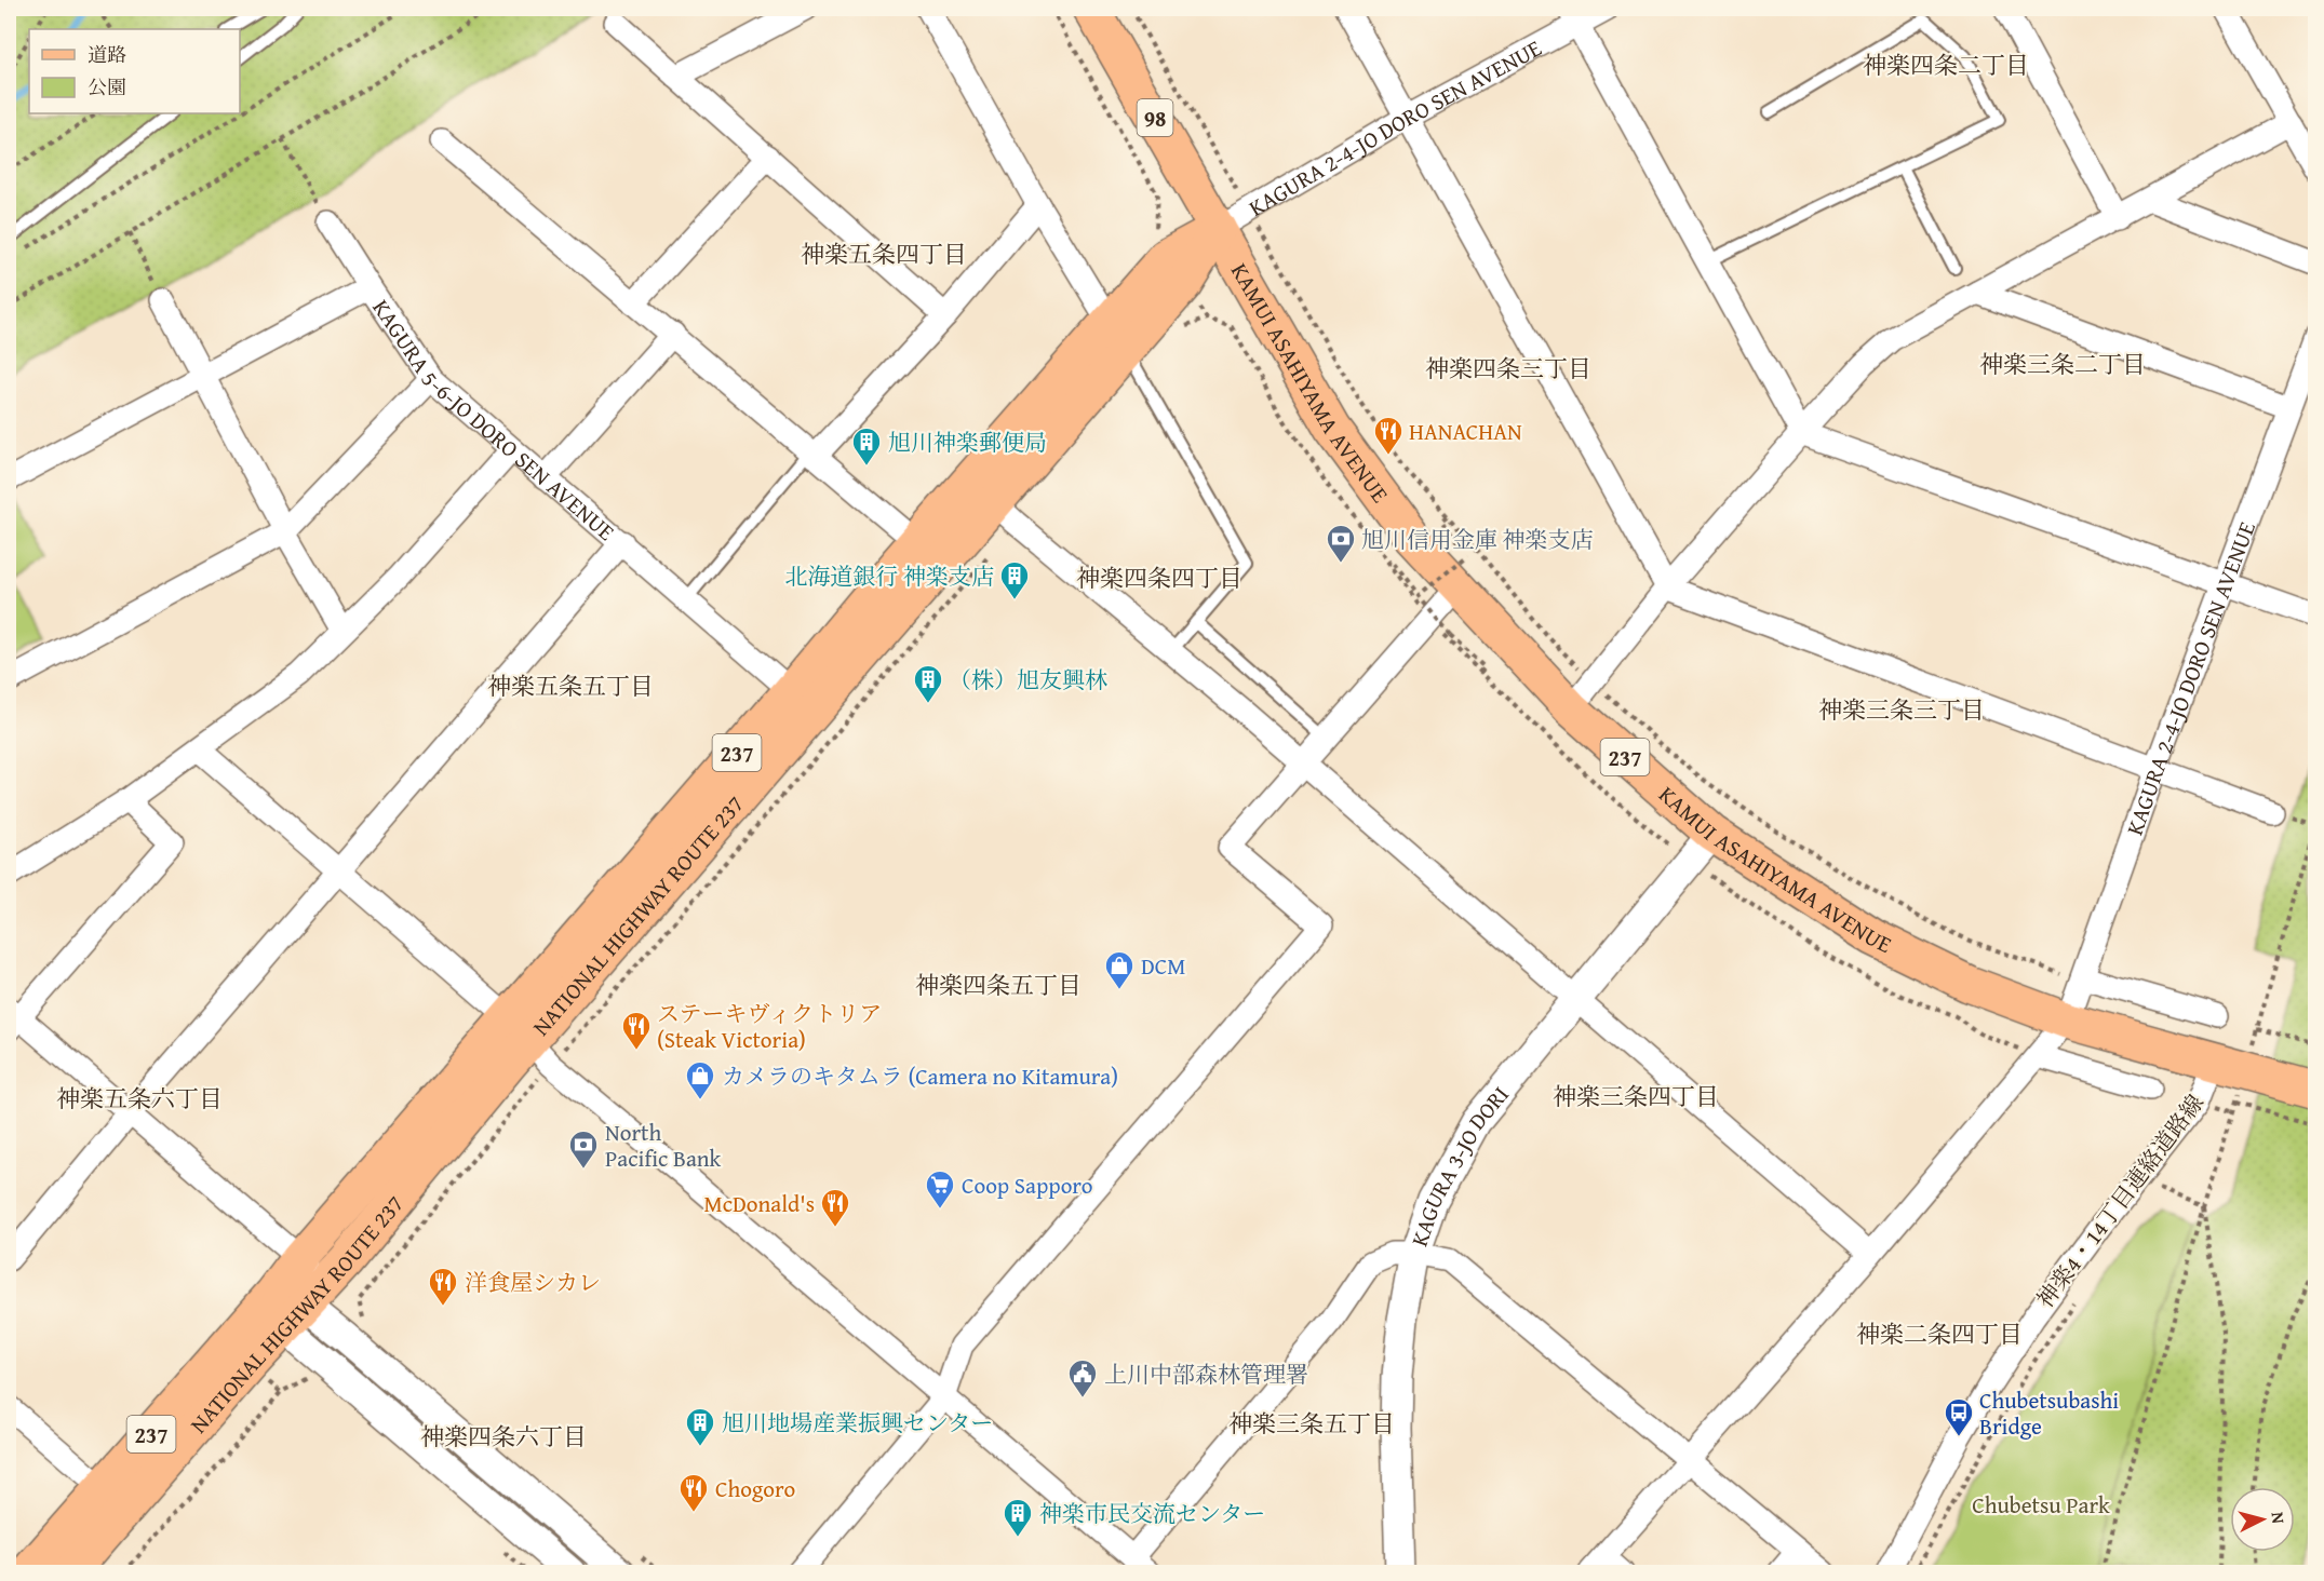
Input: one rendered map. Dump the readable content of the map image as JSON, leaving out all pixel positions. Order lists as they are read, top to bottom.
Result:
{
  "streets": {
    "main road": [
      "98",
      "KAMUI ASAHIYAMA AVENUE",
      "237",
      "NATIONAL HIGHWAY ROUTE 237"
    ],
    "street": [
      "KAGURA 2-4-JO DORO SEN AVENUE",
      "KAGURA 5-6-JO DORO SEN AVENUE",
      "KAGURA 3-JO DORI",
      "神楽4・14丁目連絡道路線"
    ]
  },
  "crossings": [
    ["98", "KAGURA 2-4-JO DORO SEN AVENUE"],
    ["98", "KAMUI ASAHIYAMA AVENUE"],
    ["98", "NATIONAL HIGHWAY ROUTE 237"],
    ["KAGURA 2-4-JO DORO SEN AVENUE", "KAMUI ASAHIYAMA AVENUE"],
    ["KAGURA 2-4-JO DORO SEN AVENUE", "NATIONAL HIGHWAY ROUTE 237"],
    ["KAMUI ASAHIYAMA AVENUE", "NATIONAL HIGHWAY ROUTE 237"],
    ["KAMUI ASAHIYAMA AVENUE", "KAGURA 3-JO DORI"],
    ["KAMUI ASAHIYAMA AVENUE", "神楽4・14丁目連絡道路線"],
    ["KAGURA 5-6-JO DORO SEN AVENUE", "NATIONAL HIGHWAY ROUTE 237"]
  ],
  "districts": [
    "神楽四条二丁目",
    "神楽五条四丁目",
    "神楽三条二丁目",
    "神楽四条三丁目",
    "神楽四条四丁目",
    "神楽五条五丁目",
    "神楽三条三丁目",
    "神楽四条五丁目",
    "神楽三条四丁目",
    "神楽五条六丁目",
    "神楽二条四丁目",
    "神楽三条五丁目",
    "神楽四条六丁目"
  ],
  "parks": ["Chubetsu Park"],
  "places": {
    "restaurant": [
      "HANACHAN",
      "ステーキヴィクトリア (Steak Victoria)",
      "McDonald's",
      "洋食屋シカレ",
      "Chogoro"
    ],
    "building": [
      "旭川神楽郵便局",
      "北海道銀行 神楽支店",
      "（株）旭友興林",
      "旭川地場産業振興センター",
      "神楽市民交流センター"
    ],
    "bank": ["旭川信用金庫 神楽支店", "North Pacific Bank"],
    "shop": ["DCM", "カメラのキタムラ (Camera no Kitamura)"],
    "supermarket": ["Coop Sapporo"],
    "public building": ["上川中部森林管理署"],
    "bus stop": ["Chubetsubashi Bridge"]
  },
  "legend": ["道路", "公園"],
  "north": "right"
}
